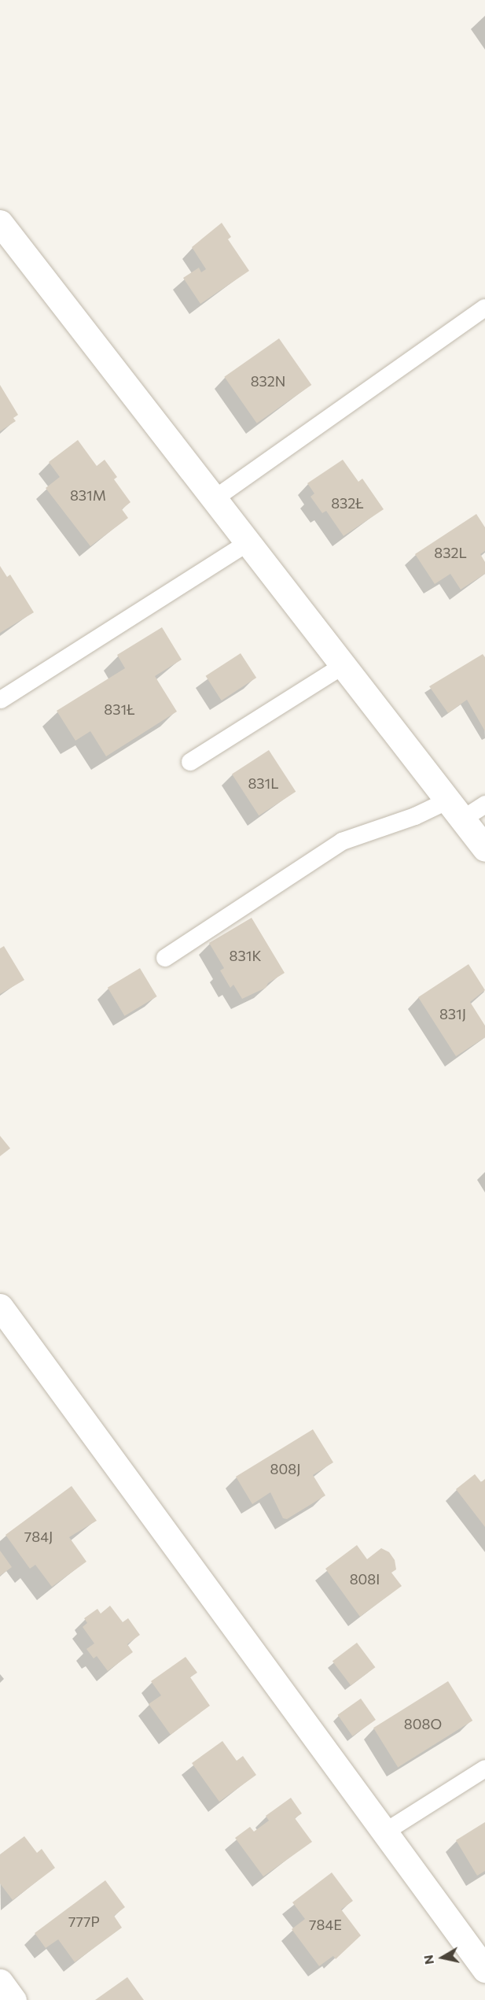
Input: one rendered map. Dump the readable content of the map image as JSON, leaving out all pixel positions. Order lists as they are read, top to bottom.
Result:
{
  "house_numbers": [
    "832N",
    "831M",
    "832Ł",
    "832L",
    "831Ł",
    "831L",
    "831K",
    "831J",
    "808J",
    "784J",
    "808I",
    "808O",
    "777P",
    "784E"
  ],
  "north": "left"
}
